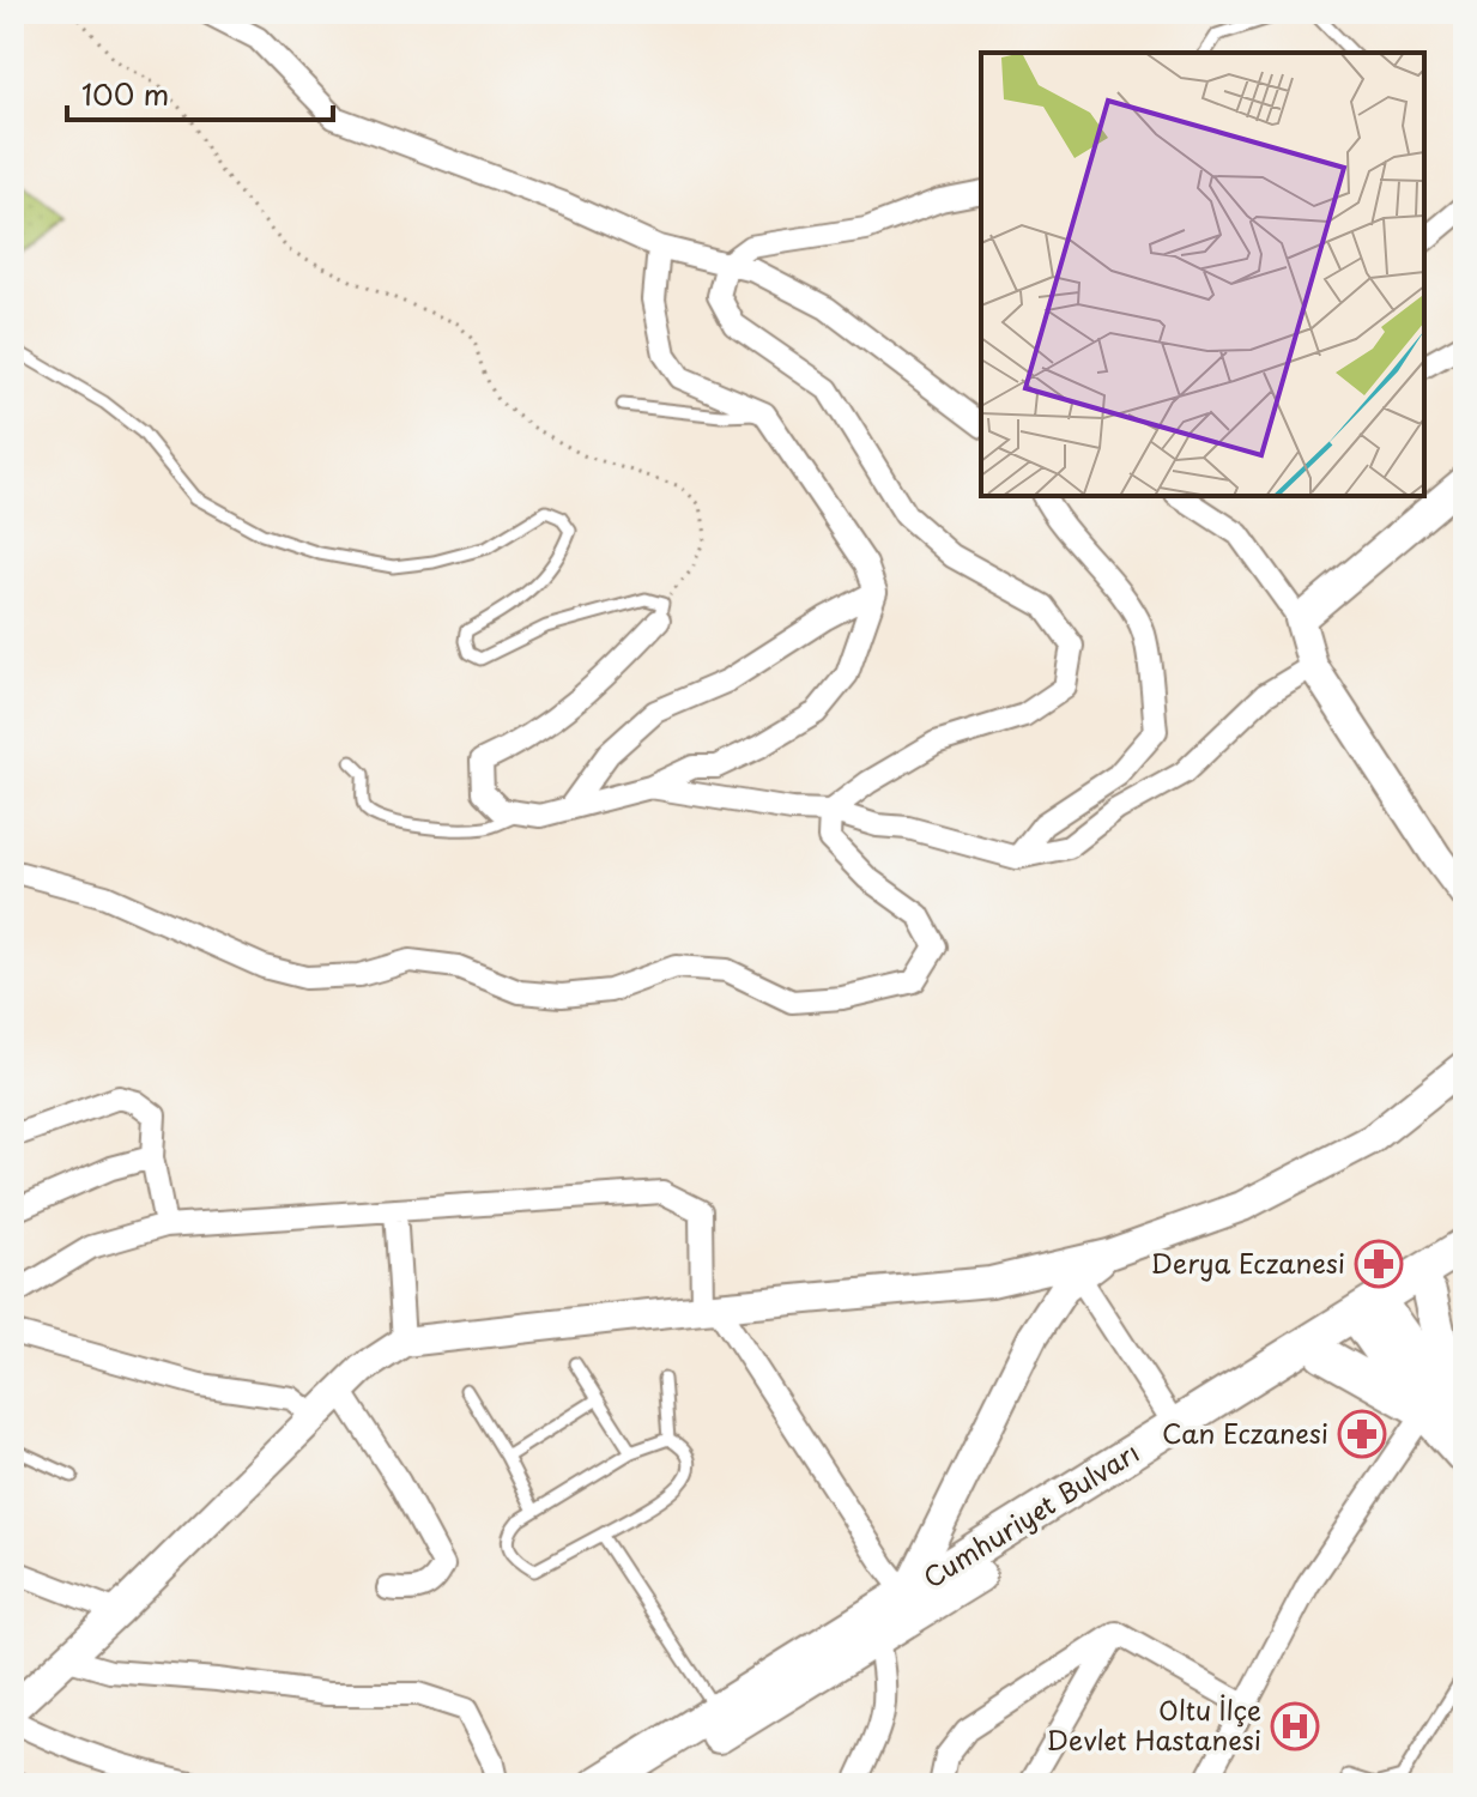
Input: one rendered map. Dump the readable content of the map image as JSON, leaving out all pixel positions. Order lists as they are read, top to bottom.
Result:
{
  "streets": {
    "main road": ["Cumhuriyet Bulvarı"]
  },
  "places": {
    "pharmacy": ["Derya Eczanesi", "Can Eczanesi"],
    "hospital": ["Oltu İlçe Devlet Hastanesi"]
  },
  "scale_bar": "100 m"
}
